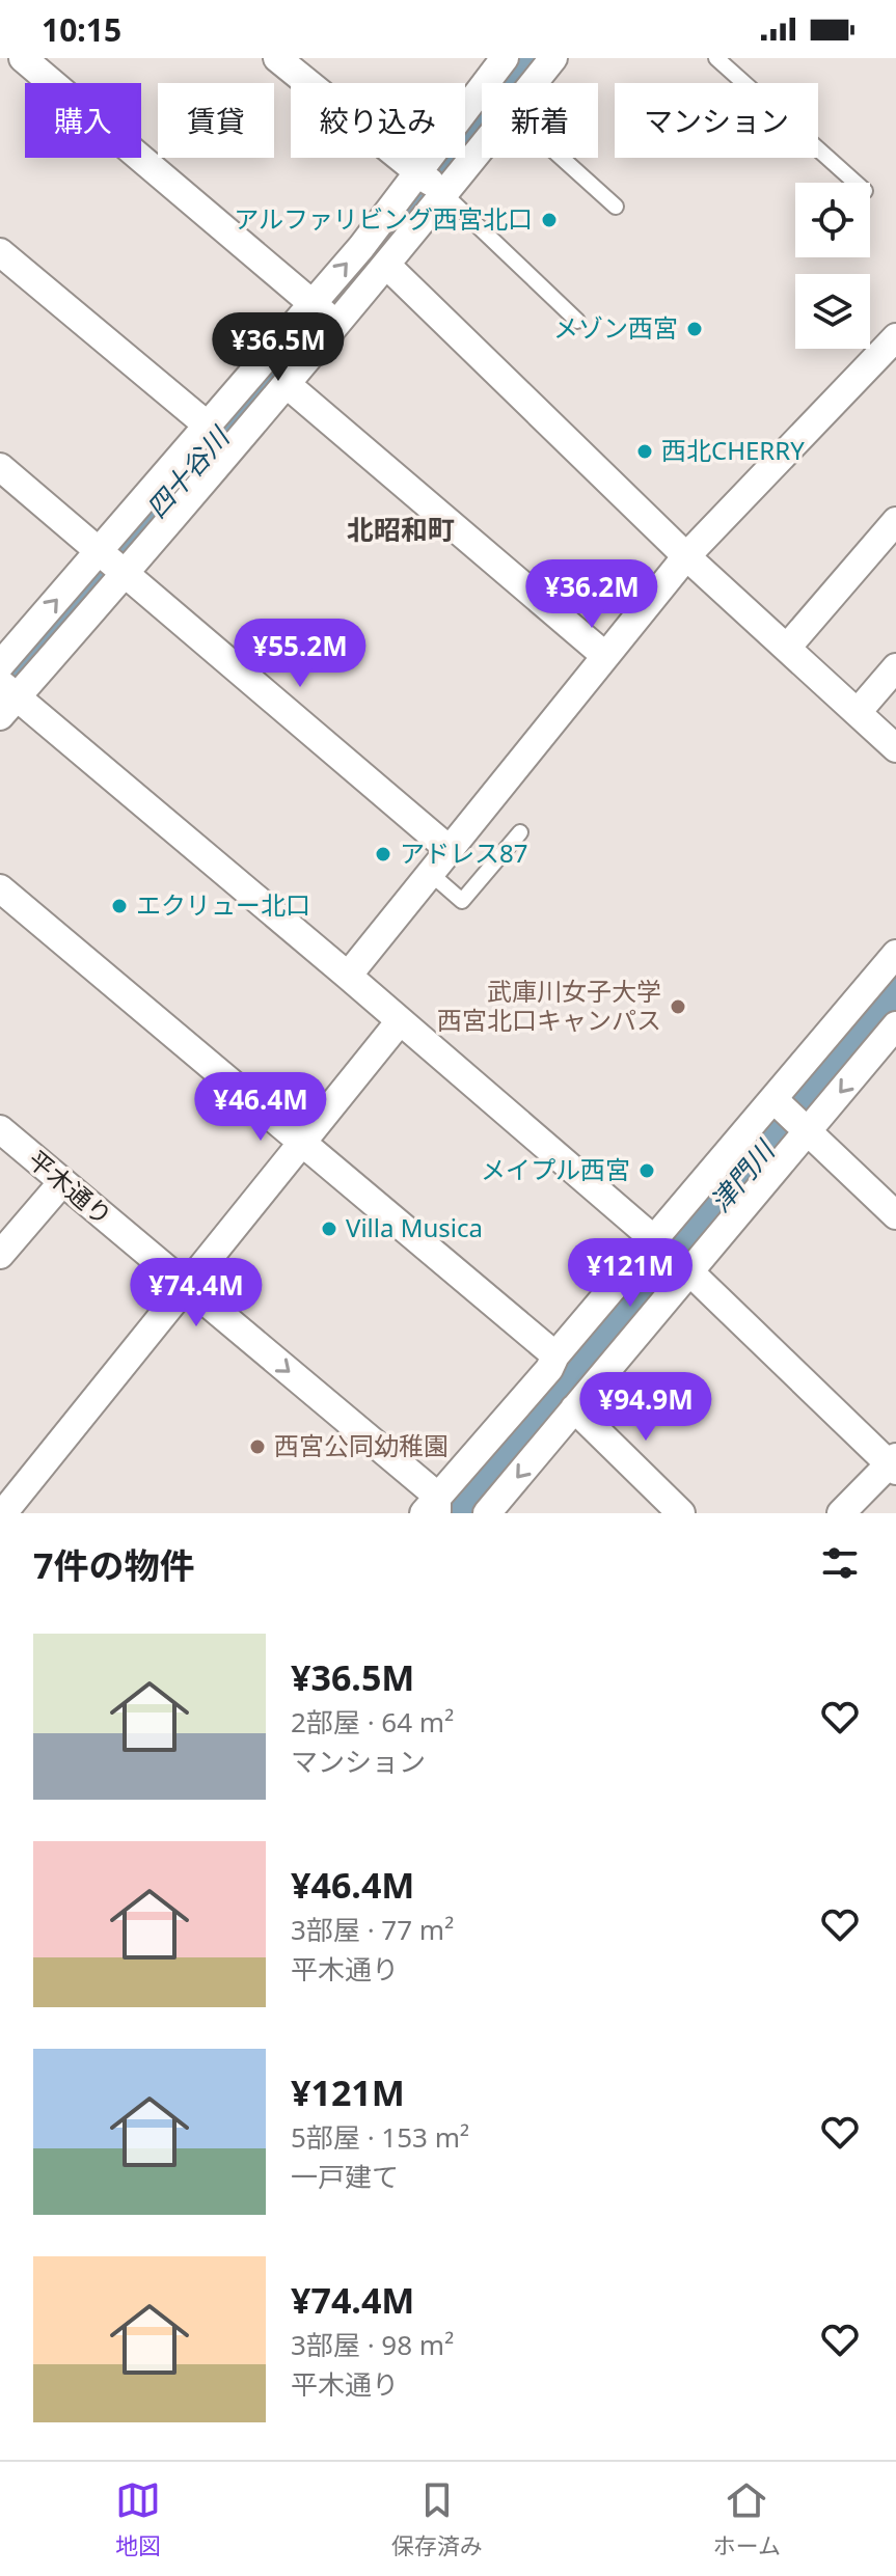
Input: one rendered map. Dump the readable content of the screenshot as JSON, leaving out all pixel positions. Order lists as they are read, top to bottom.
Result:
{
  "streets": {
    "street": ["平木通り"]
  },
  "districts": ["北昭和町"],
  "water": ["四十谷川", "津門川"],
  "places": [
    "アルファリビング西宮北口",
    "メゾン西宮",
    "西北CHERRY",
    "アドレス87",
    "エクリュー北口",
    "武庫川女子大学 西宮北口キャンパス",
    "メイプル西宮",
    "Villa Musica",
    "西宮公同幼稚園"
  ],
  "page": {
    "status": "10:15",
    "chip": [
      "購入",
      "賃貸",
      "絞り込み",
      "新着",
      "マンション"
    ],
    "price": [
      "¥36.5M",
      "¥36.2M",
      "¥55.2M",
      "¥46.4M",
      "¥121M",
      "¥74.4M",
      "¥94.9M"
    ],
    "heading": "7件の物件",
    "list": [
      {
        "name": "¥36.5M",
        "note": "2部屋 · 64 m² · マンション"
      },
      {
        "name": "¥46.4M",
        "note": "3部屋 · 77 m² · 平木通り"
      },
      {
        "name": "¥121M",
        "note": "5部屋 · 153 m² · 一戸建て"
      },
      {
        "name": "¥74.4M",
        "note": "3部屋 · 98 m² · 平木通り"
      }
    ],
    "tabs": ["地図", "保存済み", "ホーム"]
  }
}
